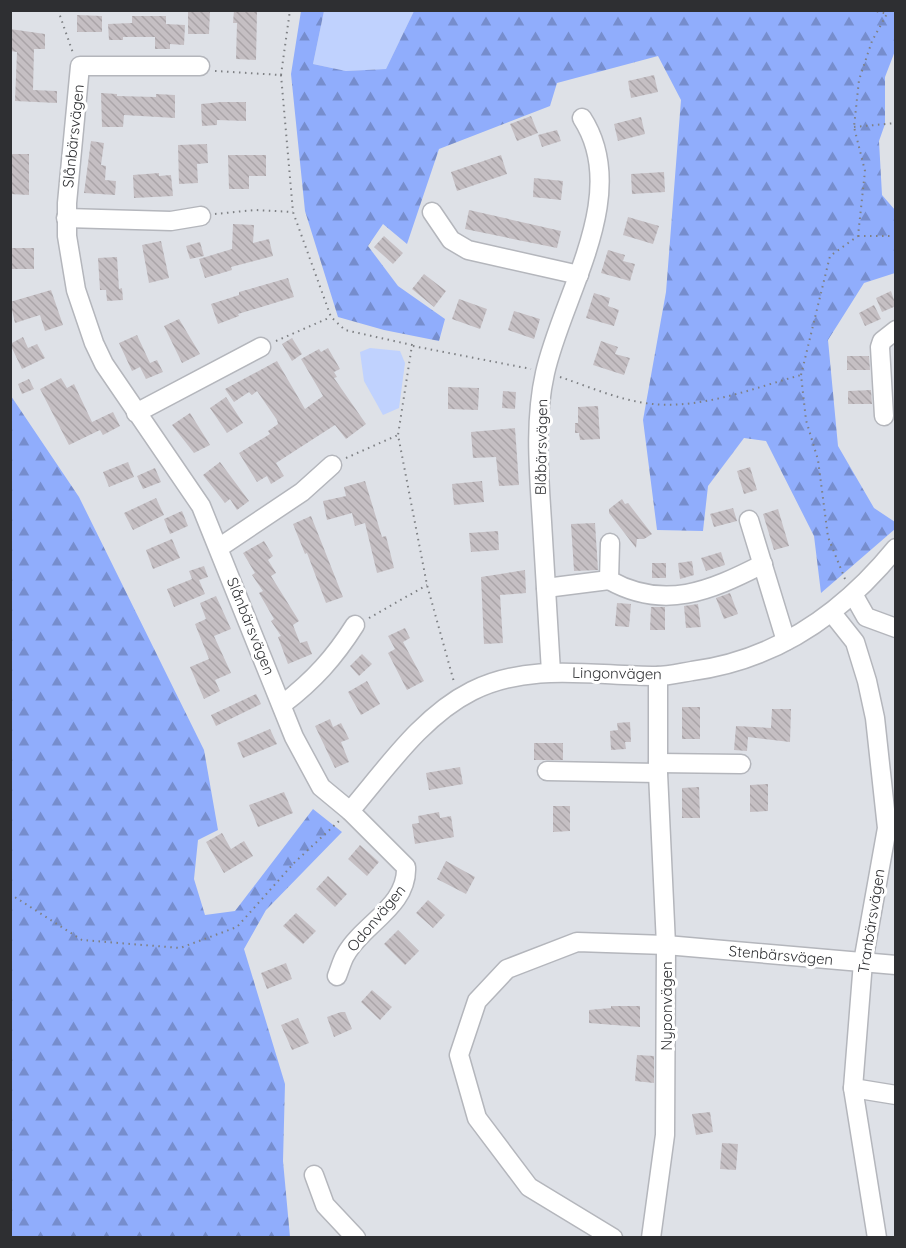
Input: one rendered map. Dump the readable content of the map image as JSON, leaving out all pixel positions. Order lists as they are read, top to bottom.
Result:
{
  "streets": {
    "street": [
      "Slånbärsvägen",
      "Blåbärsvägen",
      "Lingonvägen",
      "Odonvägen",
      "Tranbärsvägen",
      "Stenbärsvägen",
      "Nyponvägen"
    ]
  },
  "crossings": [
    ["Slånbärsvägen", "Lingonvägen"],
    ["Slånbärsvägen", "Odonvägen"],
    ["Blåbärsvägen", "Lingonvägen"],
    ["Lingonvägen", "Odonvägen"],
    ["Lingonvägen", "Tranbärsvägen"],
    ["Lingonvägen", "Nyponvägen"],
    ["Tranbärsvägen", "Stenbärsvägen"],
    ["Stenbärsvägen", "Nyponvägen"]
  ]
}
